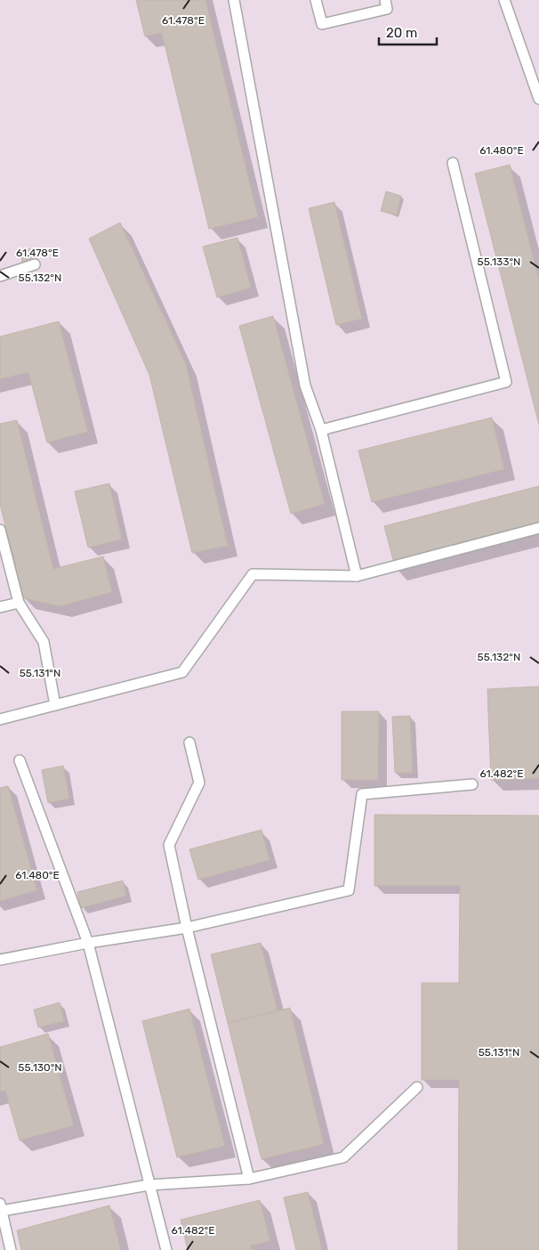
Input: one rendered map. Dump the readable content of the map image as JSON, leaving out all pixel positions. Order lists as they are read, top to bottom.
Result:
{
  "scale_bar": "20 m",
  "coordinates": [
    "61.478°E",
    "61.480°E",
    "55.133°N",
    "55.132°N",
    "55.131°N",
    "61.482°E",
    "55.130°N"
  ]
}
